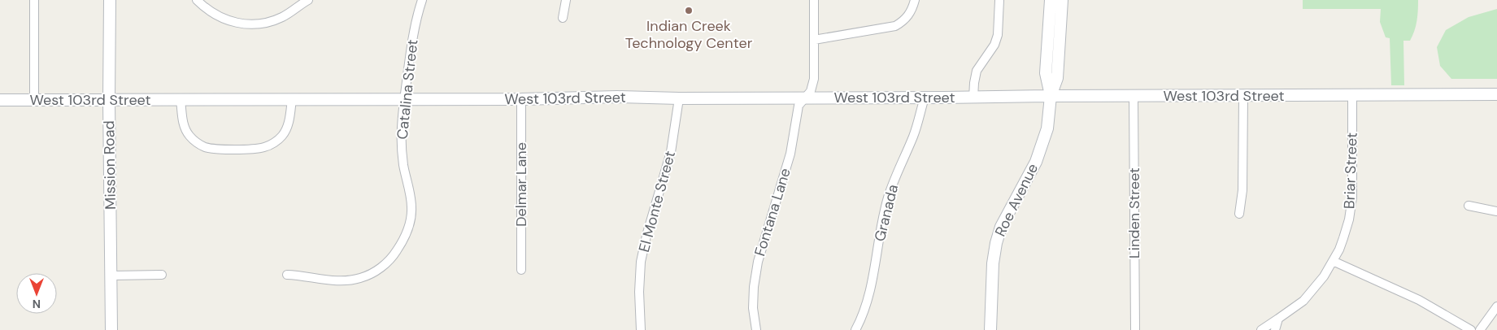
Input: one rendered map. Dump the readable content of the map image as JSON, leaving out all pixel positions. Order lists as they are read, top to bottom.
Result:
{
  "streets": {
    "main road": ["West 103rd Street", "Mission Road", "Roe Avenue"],
    "street": [
      "Catalina Street",
      "Briar Street",
      "Delmar Lane",
      "El Monte Street",
      "Fontana Lane",
      "Granada",
      "Linden Street"
    ]
  },
  "crossings": [
    ["Catalina Street", "West 103rd Street"],
    ["West 103rd Street", "Mission Road"],
    ["West 103rd Street", "Briar Street"],
    ["West 103rd Street", "Delmar Lane"],
    ["West 103rd Street", "Roe Avenue"],
    ["West 103rd Street", "El Monte Street"],
    ["West 103rd Street", "Fontana Lane"],
    ["West 103rd Street", "Granada"],
    ["West 103rd Street", "Linden Street"]
  ],
  "places": ["Indian Creek Technology Center"],
  "north": "bottom"
}
